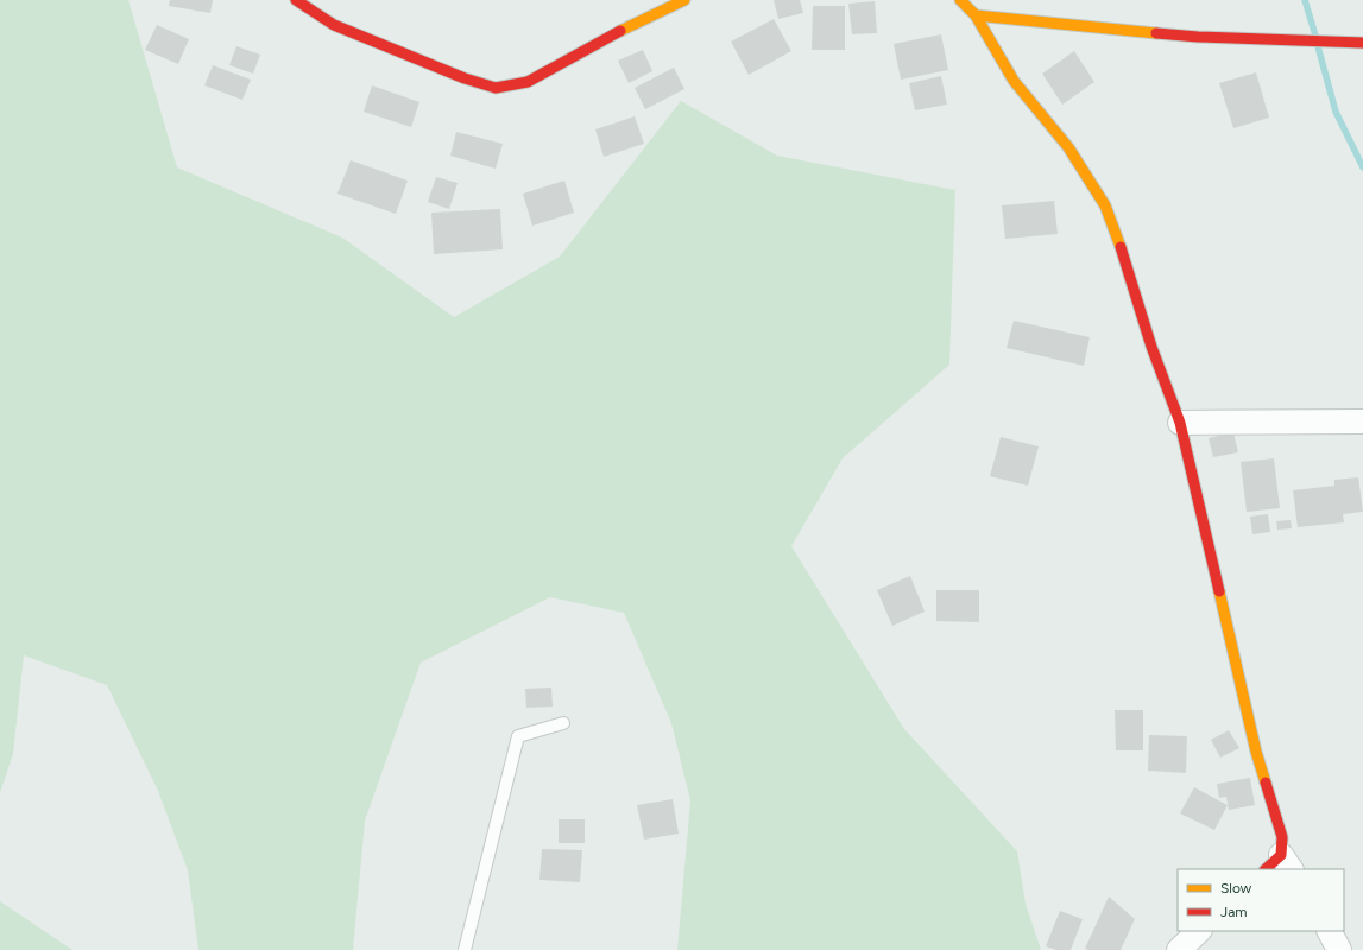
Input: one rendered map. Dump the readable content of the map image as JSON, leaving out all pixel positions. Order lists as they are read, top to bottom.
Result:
{
  "legend": ["Slow", "Jam"]
}
